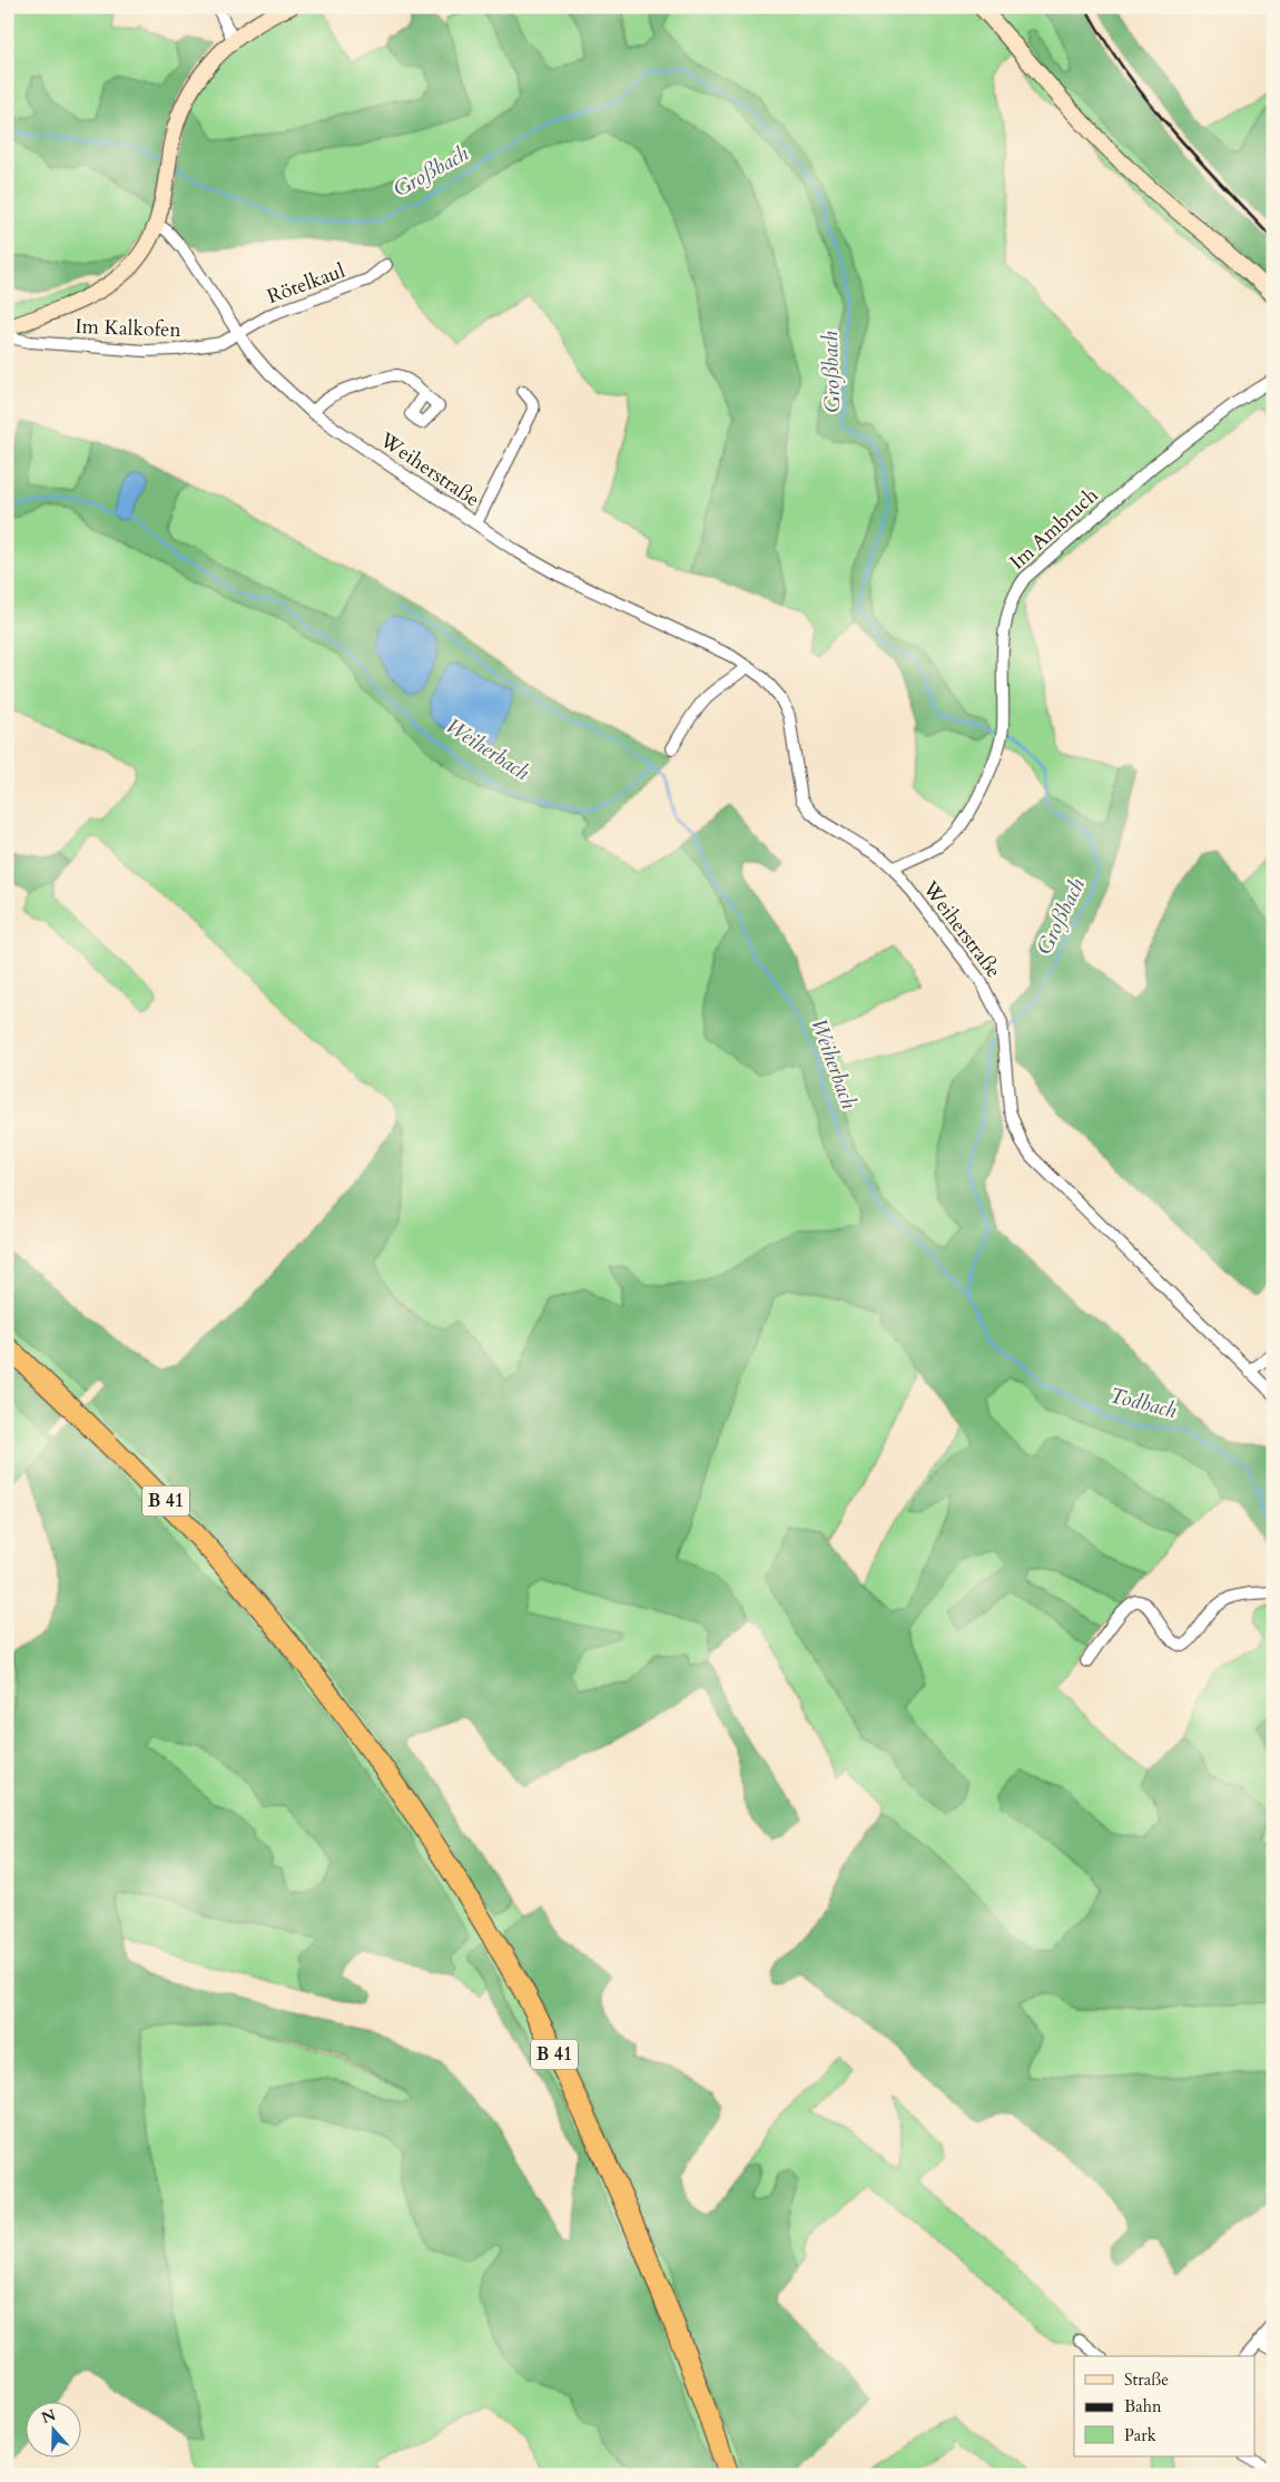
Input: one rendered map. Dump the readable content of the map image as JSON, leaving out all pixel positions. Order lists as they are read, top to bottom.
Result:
{
  "streets": {
    "highway": ["B 41"],
    "street": [
      "Rötelkaul",
      "Im Kalkofen",
      "Weiherstraße",
      "Im Ambruch"
    ]
  },
  "crossings": [
    ["Rötelkaul", "Im Kalkofen"],
    ["Rötelkaul", "Weiherstraße"],
    ["Im Kalkofen", "Weiherstraße"],
    ["Weiherstraße", "Im Ambruch"]
  ],
  "water": ["Großbach", "Weiherbach", "Todbach"],
  "legend": ["Straße", "Bahn", "Park"],
  "north": "top"
}
